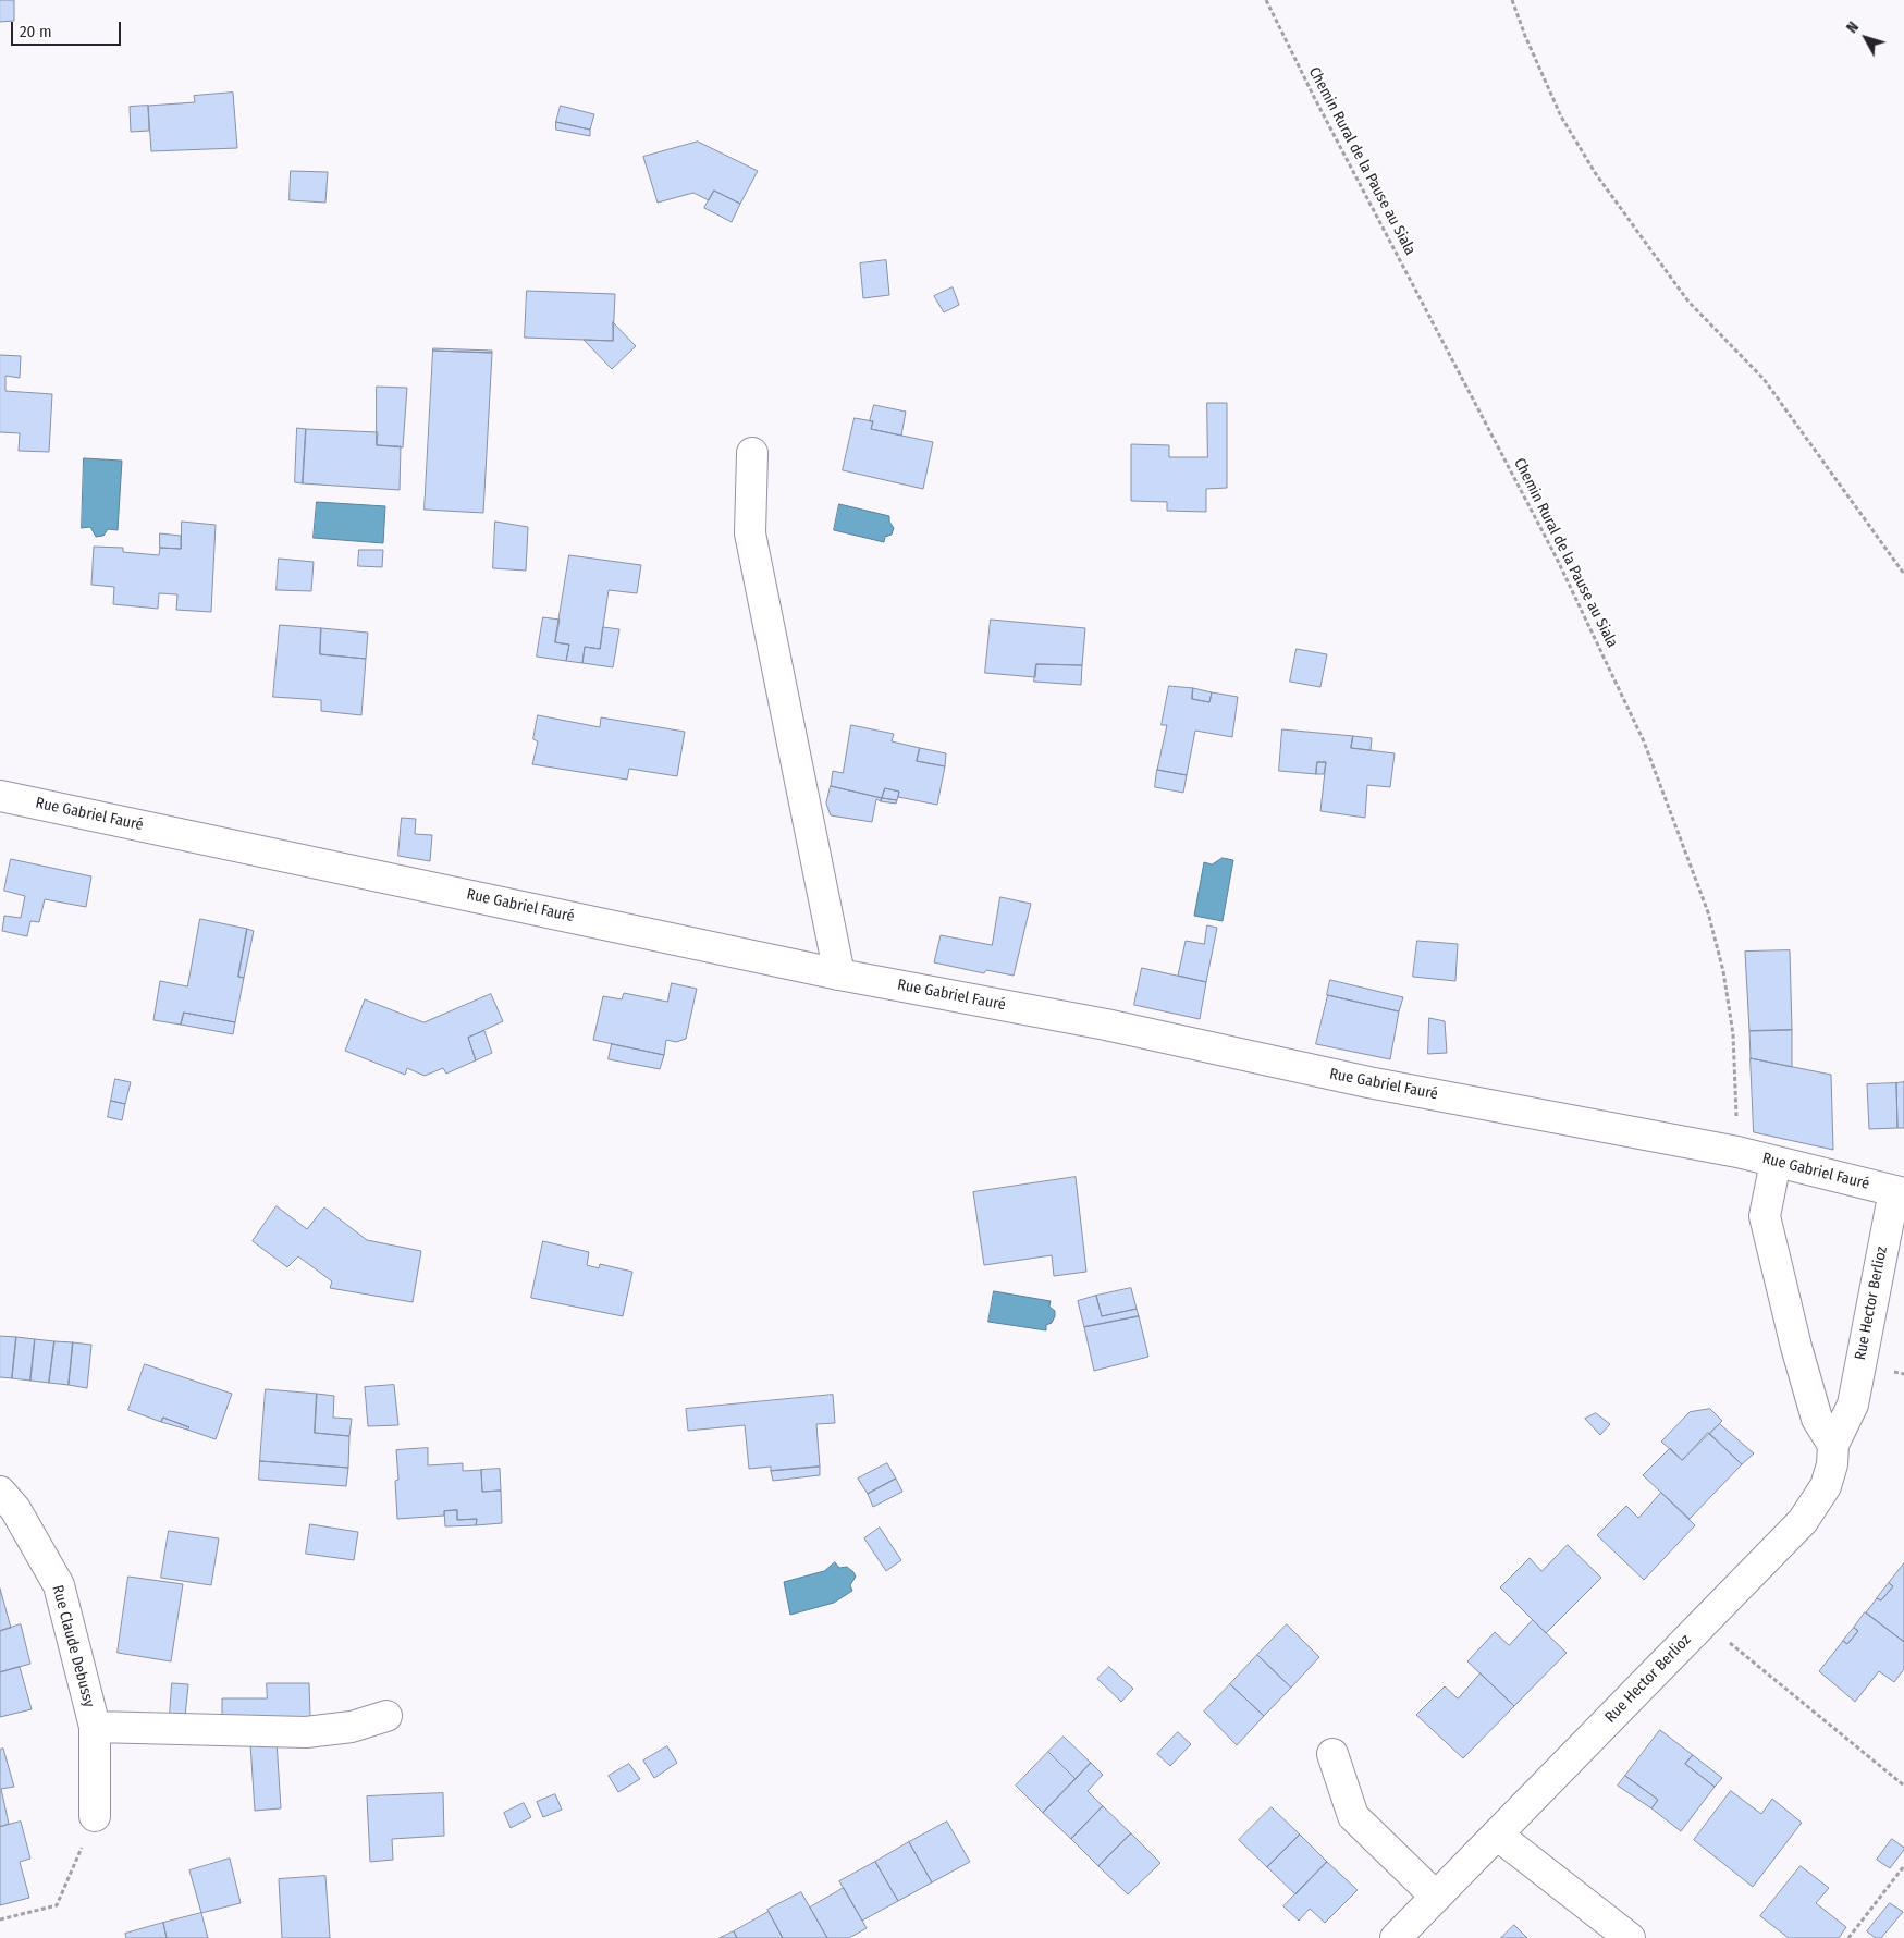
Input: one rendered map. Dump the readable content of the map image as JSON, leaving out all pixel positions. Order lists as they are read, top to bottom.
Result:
{
  "streets": {
    "street": ["Rue Gabriel Fauré", "Rue Hector Berlioz", "Rue Claude Debussy"],
    "path": ["Chemin Rural de la Pause au Siala"]
  },
  "crossings": [
    ["Chemin Rural de la Pause au Siala", "Rue Gabriel Fauré"],
    ["Rue Gabriel Fauré", "Rue Hector Berlioz"]
  ],
  "scale_bar": "20 m",
  "north": "top left"
}
